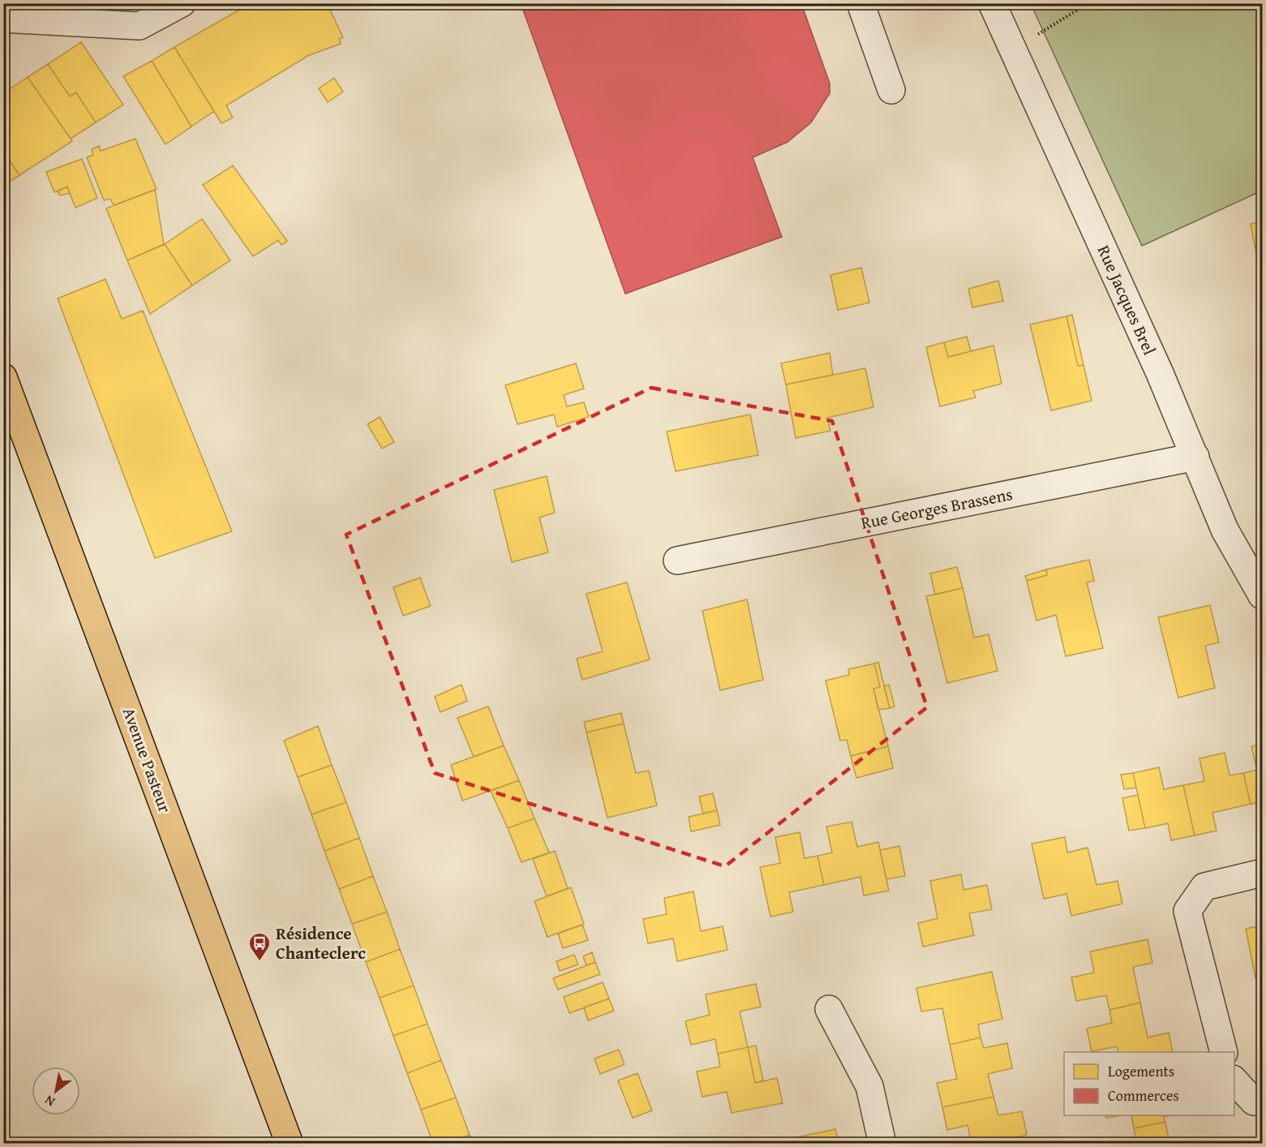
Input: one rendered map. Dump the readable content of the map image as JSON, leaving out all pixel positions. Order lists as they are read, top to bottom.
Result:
{
  "streets": {
    "main road": ["Avenue Pasteur"],
    "street": ["Rue Jacques Brel", "Rue Georges Brassens"]
  },
  "crossings": [
    ["Rue Jacques Brel", "Rue Georges Brassens"]
  ],
  "places": {
    "bus stop": ["Résidence Chanteclerc"]
  },
  "legend": ["Logements", "Commerces"],
  "north": "bottom left"
}
